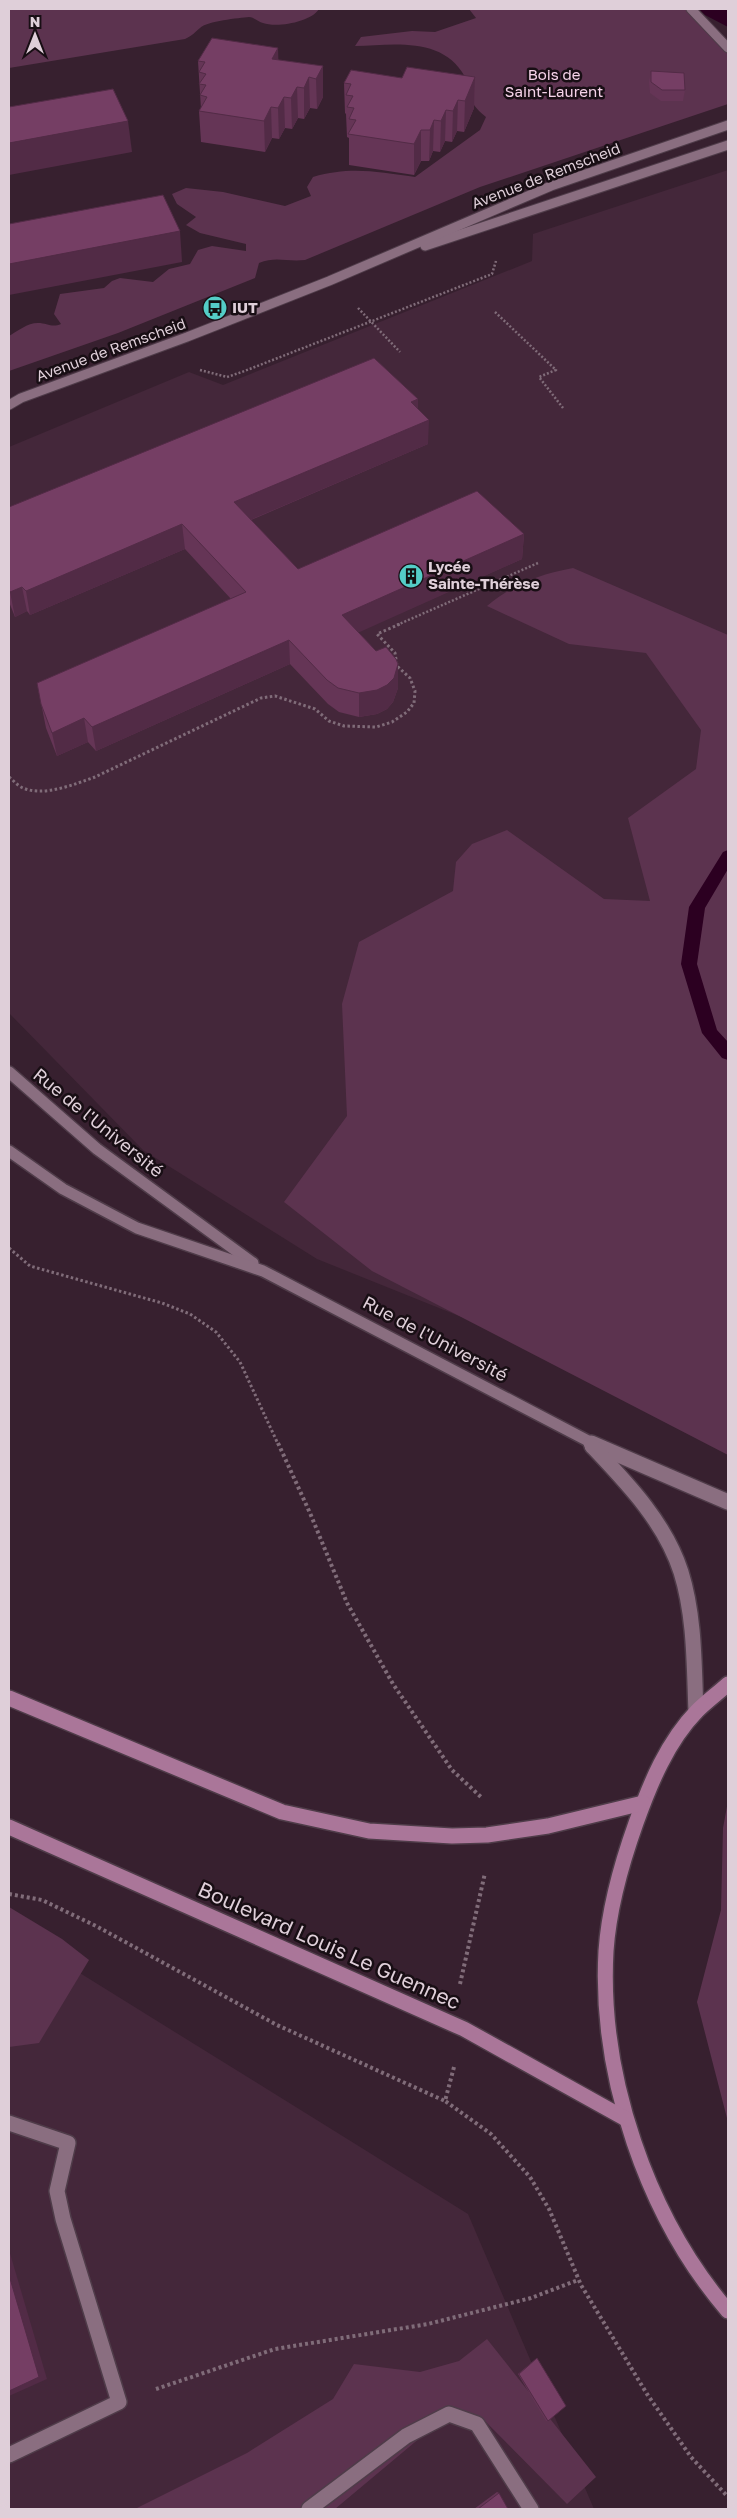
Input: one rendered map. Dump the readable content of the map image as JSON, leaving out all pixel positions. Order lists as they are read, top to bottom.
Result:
{
  "streets": {
    "main road": ["Boulevard Louis Le Guennec"],
    "street": ["Avenue de Remscheid", "Rue de l'Université"]
  },
  "parks": ["Bois de Saint-Laurent"],
  "places": {
    "bus stop": ["IUT"],
    "building": ["Lycée Sainte-Thérèse"]
  },
  "north": "top"
}
